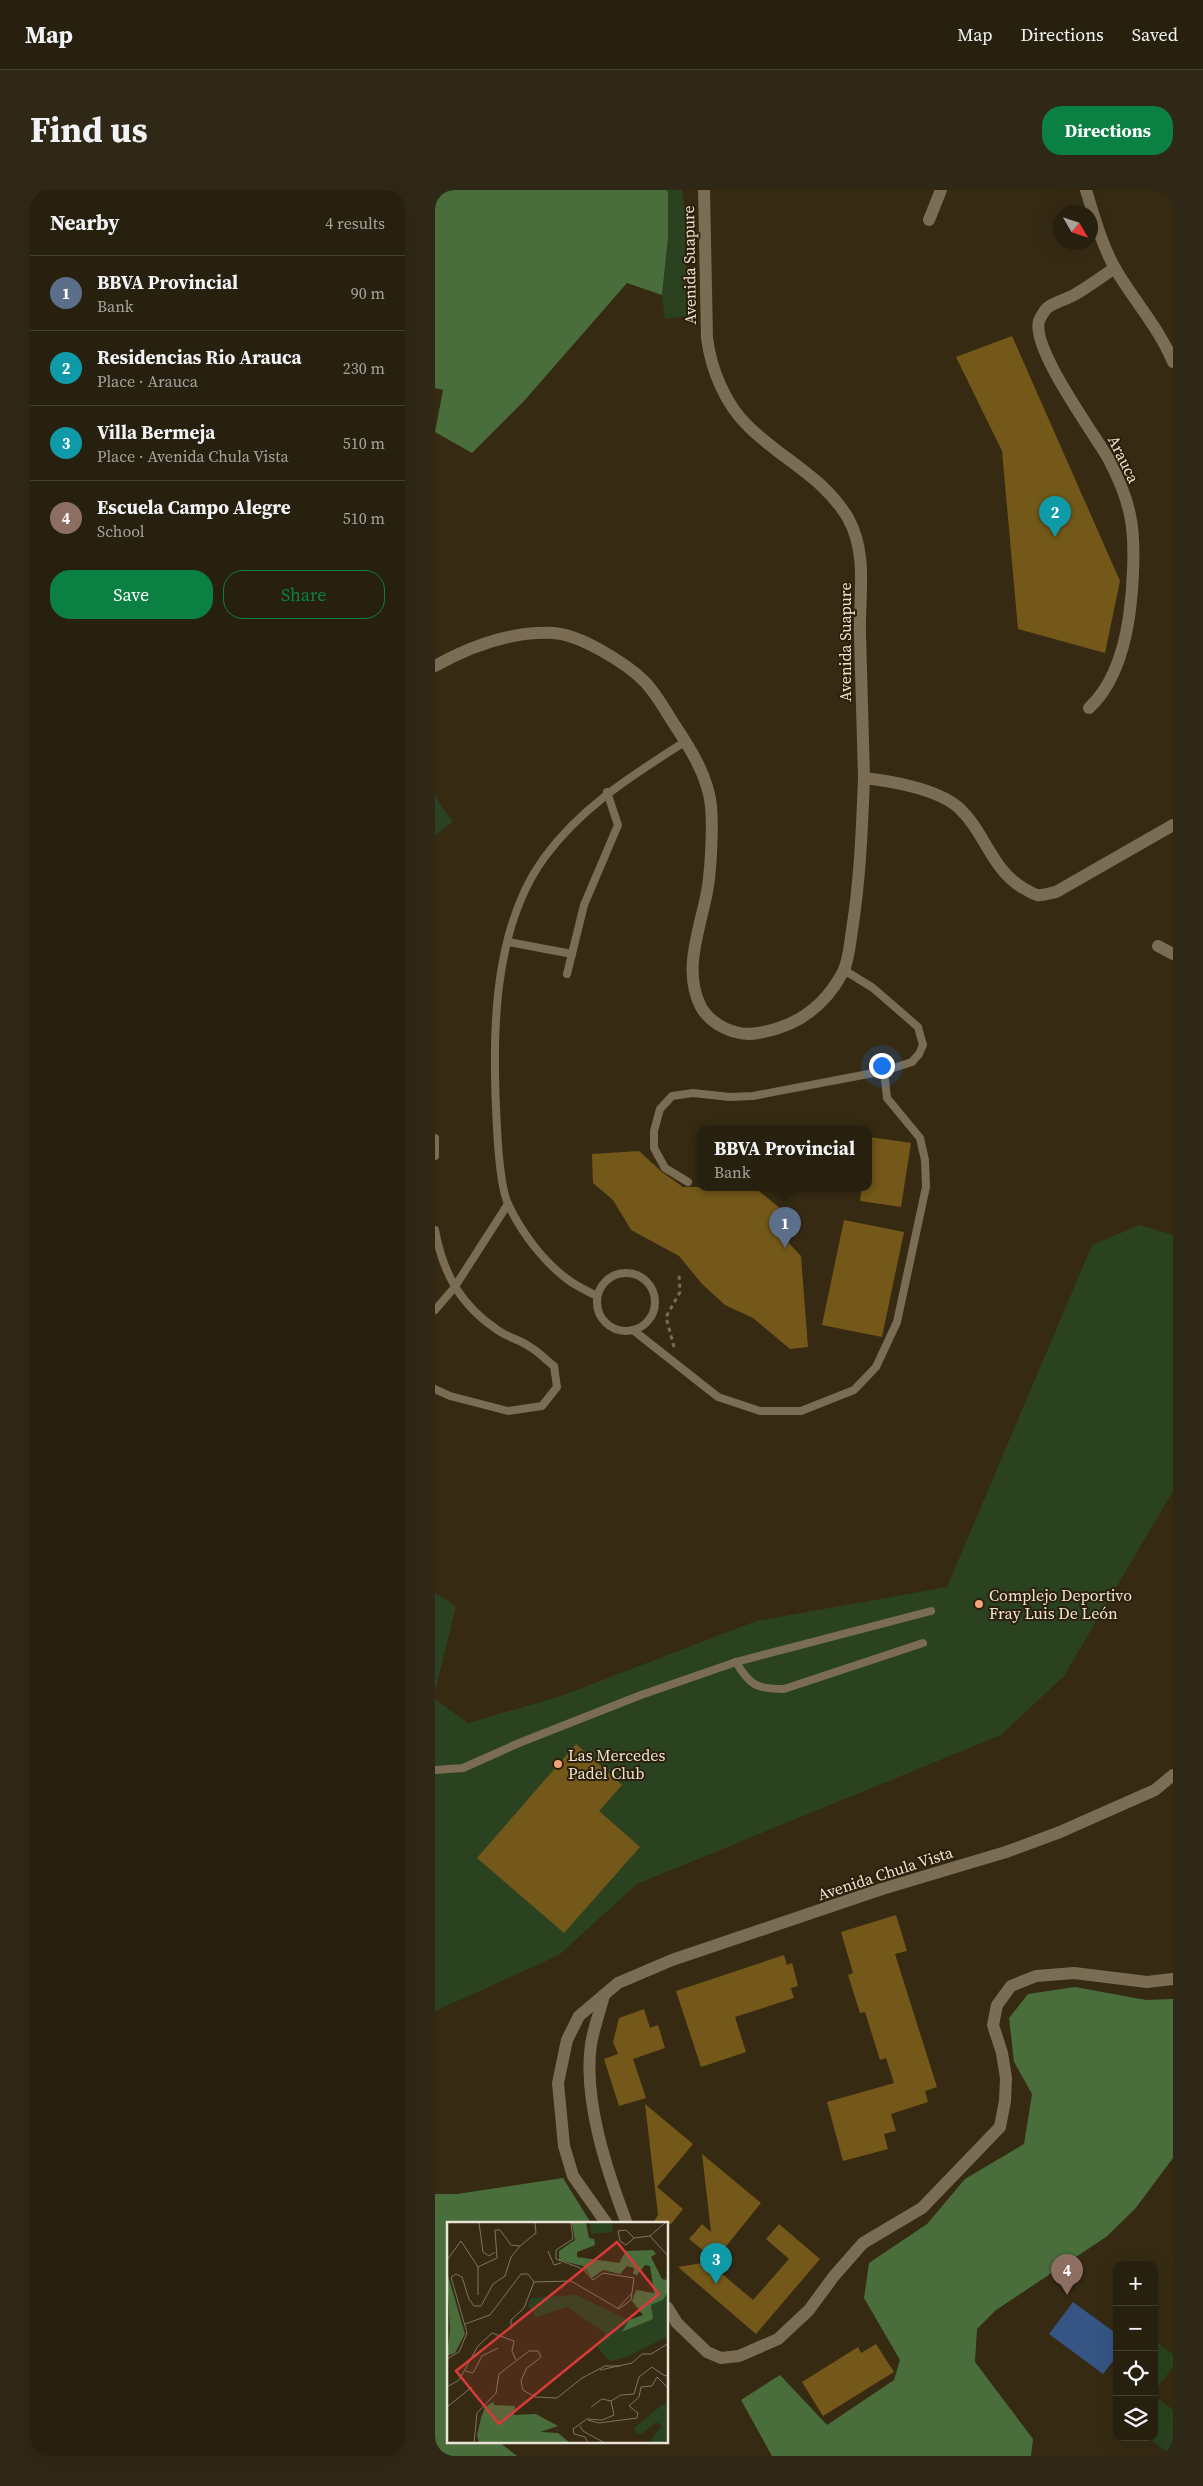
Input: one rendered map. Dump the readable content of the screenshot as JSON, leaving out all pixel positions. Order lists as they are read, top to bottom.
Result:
{
  "streets": {
    "street": ["Avenida Suapure", "Arauca", "Avenida Chula Vista"]
  },
  "places": ["Complejo Deportivo Fray Luis De León", "Las Mercedes Padel Club"],
  "north": "bottom right",
  "page": {
    "header": "Map",
    "nav": ["Map", "Directions", "Saved"],
    "title": "Find us",
    "buttons": [
      "Directions",
      ["Save", "Share"]
    ],
    "heading": ["Nearby", "4 results"],
    "list": [
      {
        "mark": "1",
        "name": "BBVA Provincial",
        "note": "Bank",
        "value": "90 m"
      },
      {
        "mark": "2",
        "name": "Residencias Rio Arauca",
        "note": "Place · Arauca",
        "value": "230 m"
      },
      {
        "mark": "3",
        "name": "Villa Bermeja",
        "note": "Place · Avenida Chula Vista",
        "value": "510 m"
      },
      {
        "mark": "4",
        "name": "Escuela Campo Alegre",
        "note": "School",
        "value": "510 m"
      }
    ],
    "pins": [
      "2",
      "1",
      "3",
      "4"
    ],
    "popup": ["BBVA Provincial", "Bank"],
    "map_buttons": ["+", "−"]
  }
}
